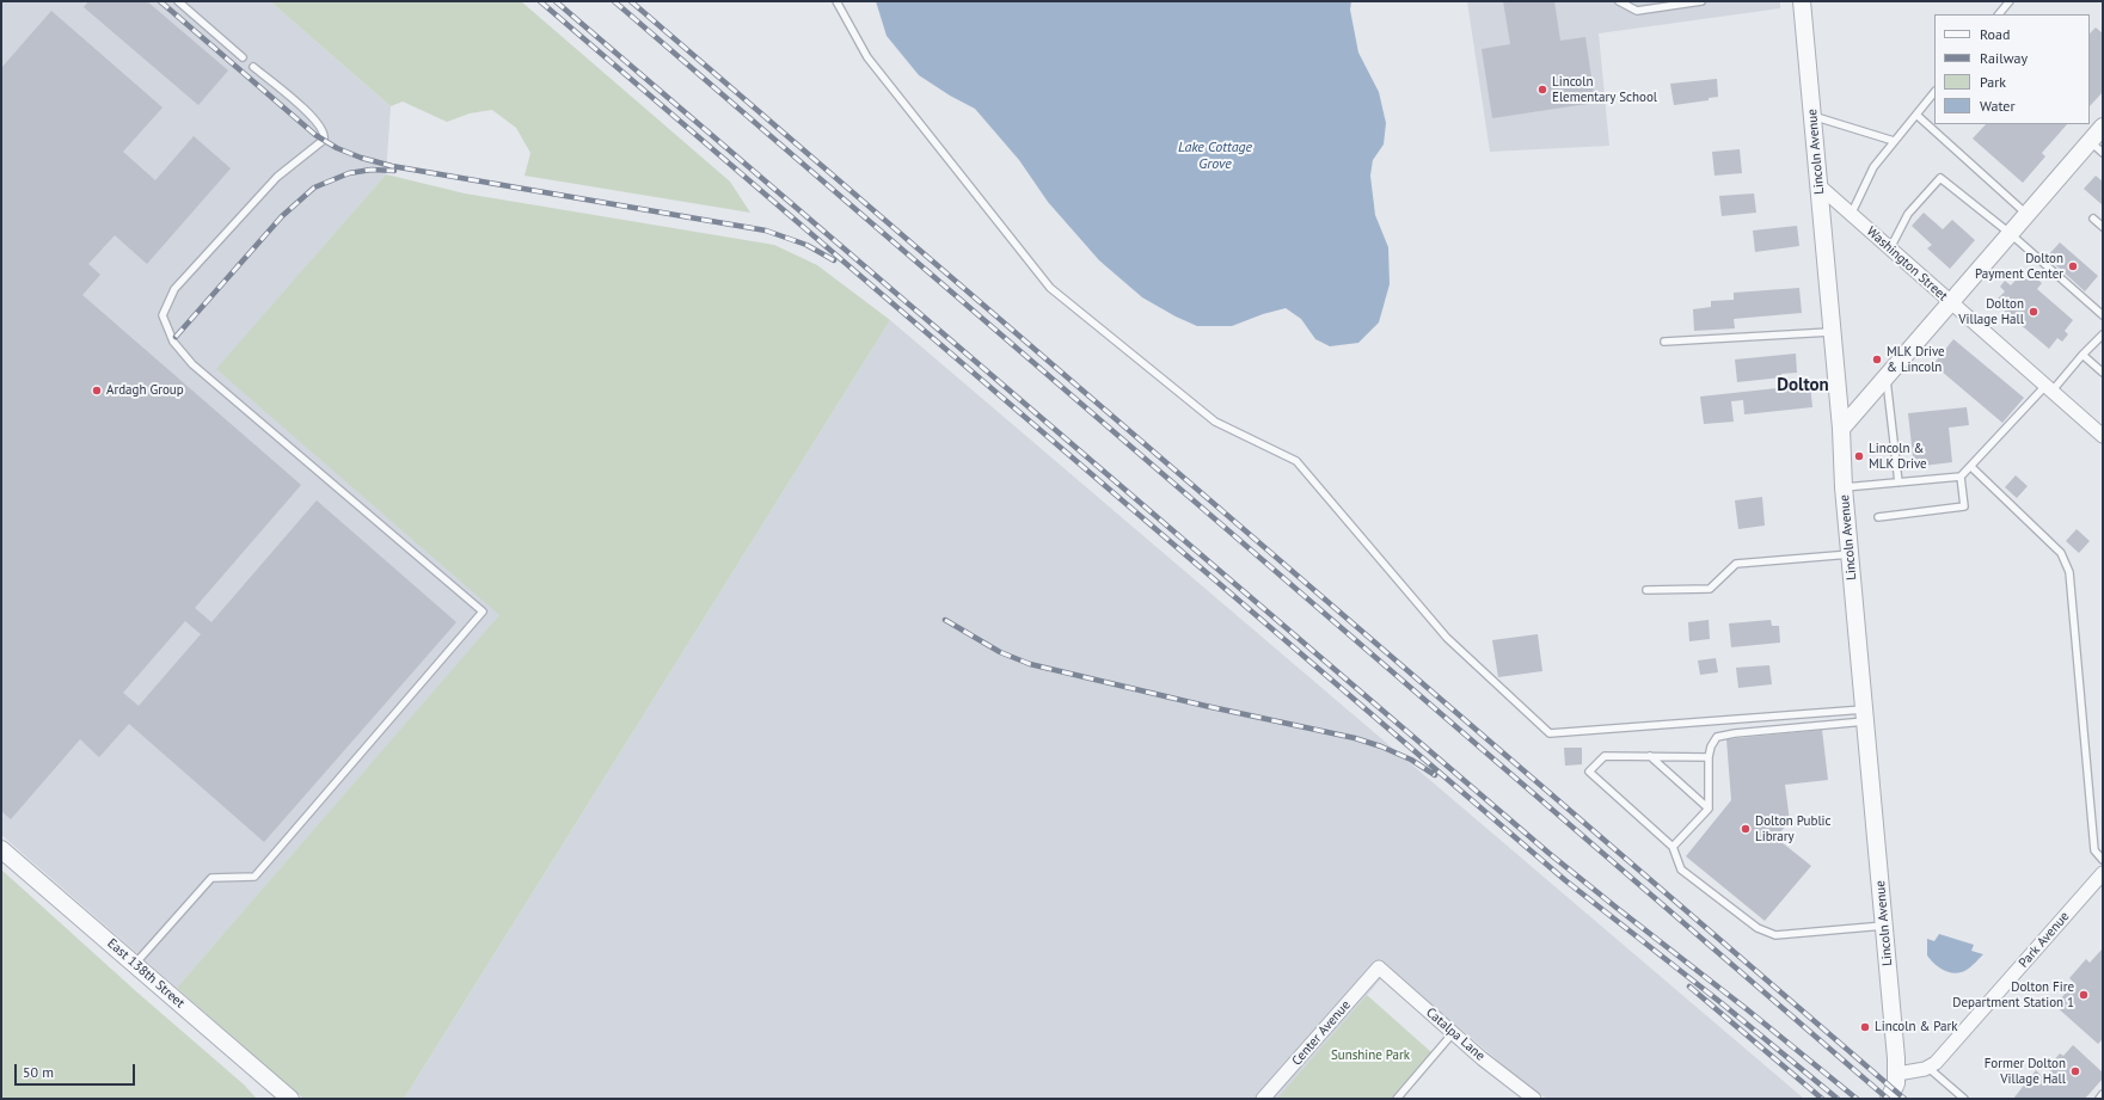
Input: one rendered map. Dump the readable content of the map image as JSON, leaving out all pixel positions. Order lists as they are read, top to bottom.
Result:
{
  "streets": {
    "street": [
      "Lincoln Avenue",
      "Washington Street",
      "Park Avenue",
      "East 138th Street",
      "Center Avenue",
      "Catalpa Lane"
    ]
  },
  "crossings": [
    ["Lincoln Avenue", "Washington Street"],
    ["Lincoln Avenue", "Park Avenue"],
    ["Center Avenue", "Catalpa Lane"]
  ],
  "districts": ["Dolton"],
  "water": ["Lake Cottage Grove"],
  "parks": ["Sunshine Park"],
  "places": [
    "Lincoln Elementary School",
    "Dolton Payment Center",
    "Dolton Village Hall",
    "MLK Drive & Lincoln",
    "Ardagh Group",
    "Lincoln & MLK Drive",
    "Dolton Public Library",
    "Dolton Fire Department Station 1",
    "Lincoln & Park",
    "Former Dolton Village Hall"
  ],
  "legend": [
    "Road",
    "Railway",
    "Park",
    "Water"
  ],
  "scale_bar": "50 m"
}
